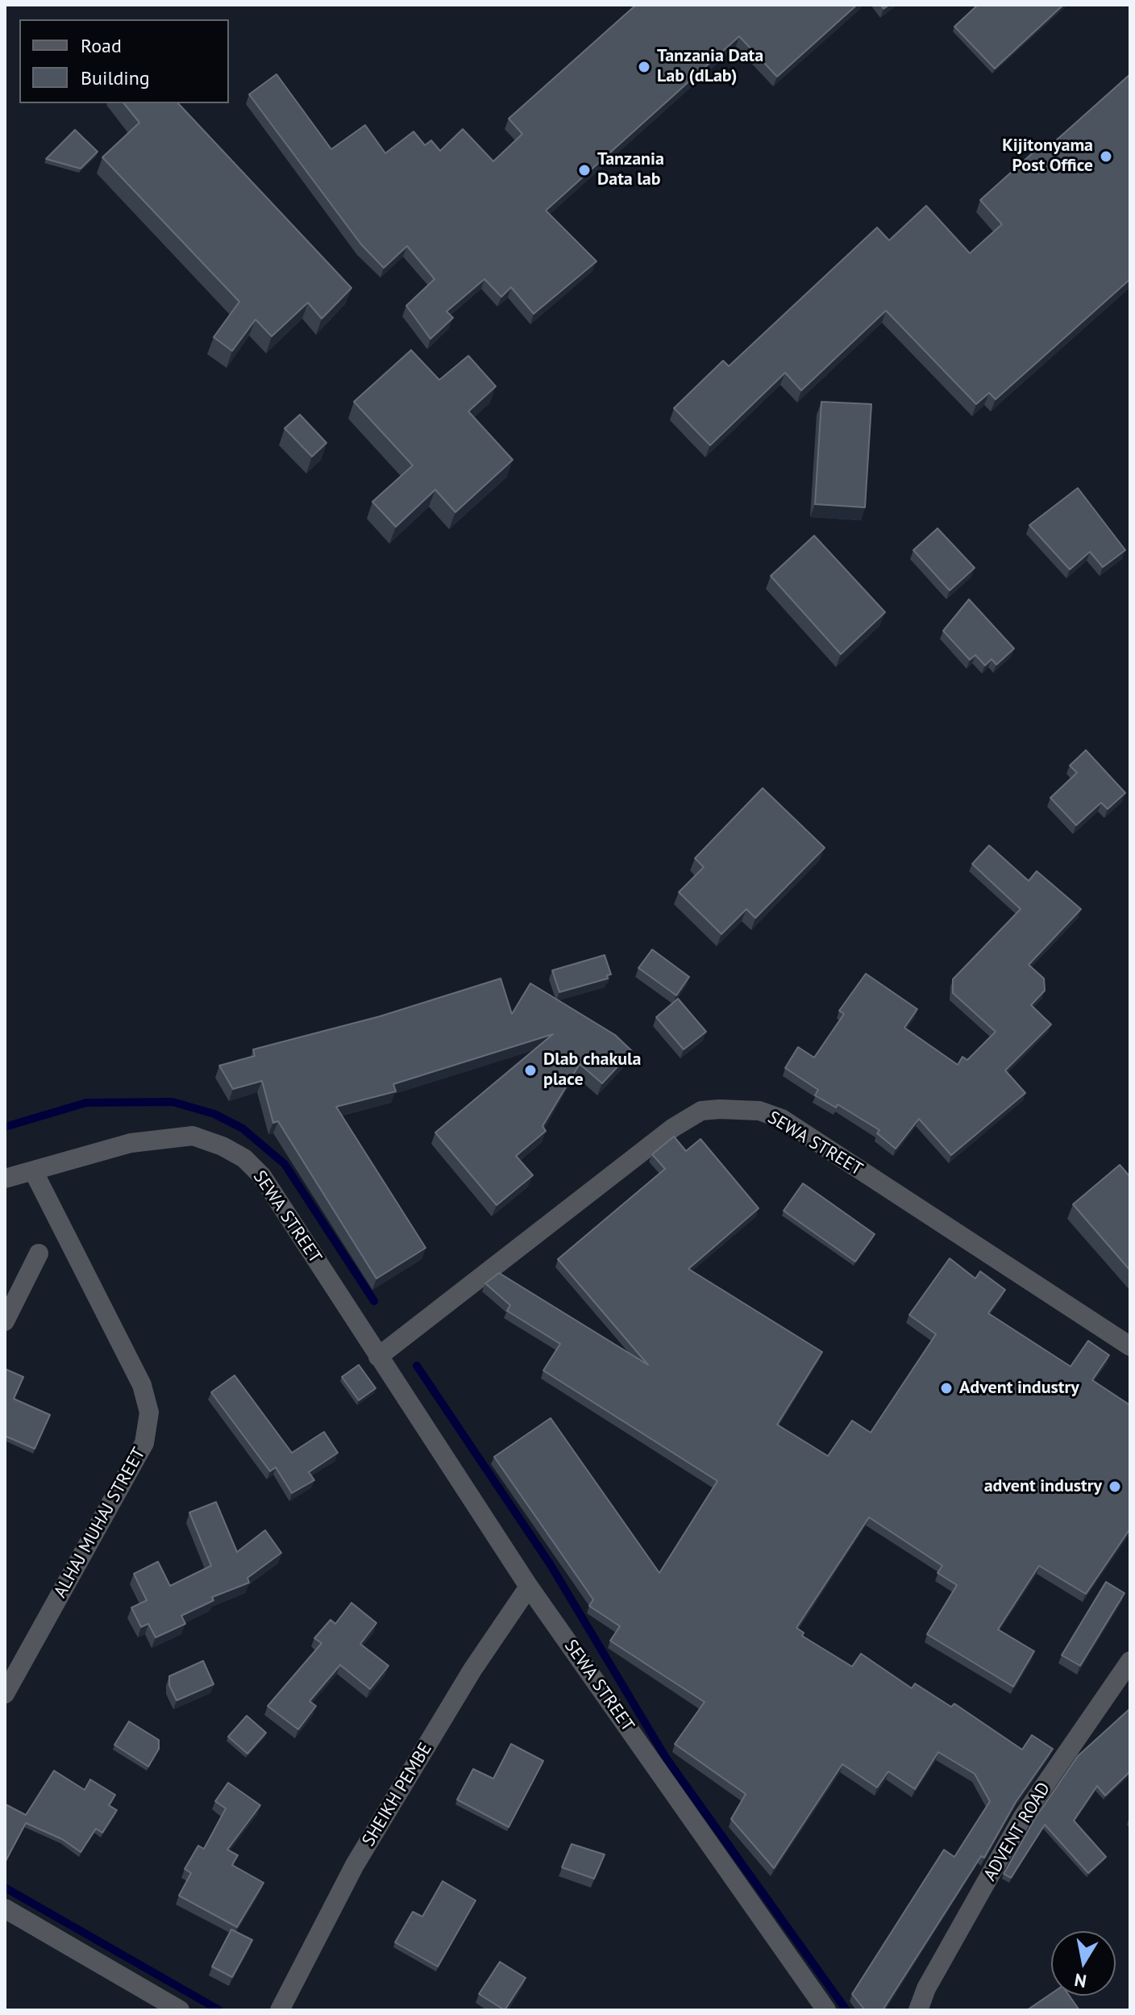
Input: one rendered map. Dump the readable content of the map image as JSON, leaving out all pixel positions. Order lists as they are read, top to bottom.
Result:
{
  "streets": {
    "street": [
      "SEWA STREET",
      "ALHAJ MUHAJ STREET",
      "SHEIKH PEMBE",
      "ADVENT ROAD"
    ]
  },
  "crossings": [
    ["SEWA STREET", "ALHAJ MUHAJ STREET"],
    ["SEWA STREET", "SHEIKH PEMBE"]
  ],
  "places": [
    "Tanzania Data Lab (dLab)",
    "Kijitonyama Post Office",
    "Tanzania Data lab",
    "Dlab chakula place",
    "Advent industry",
    "advent industry"
  ],
  "legend": ["Road", "Building"],
  "north": "bottom"
}
